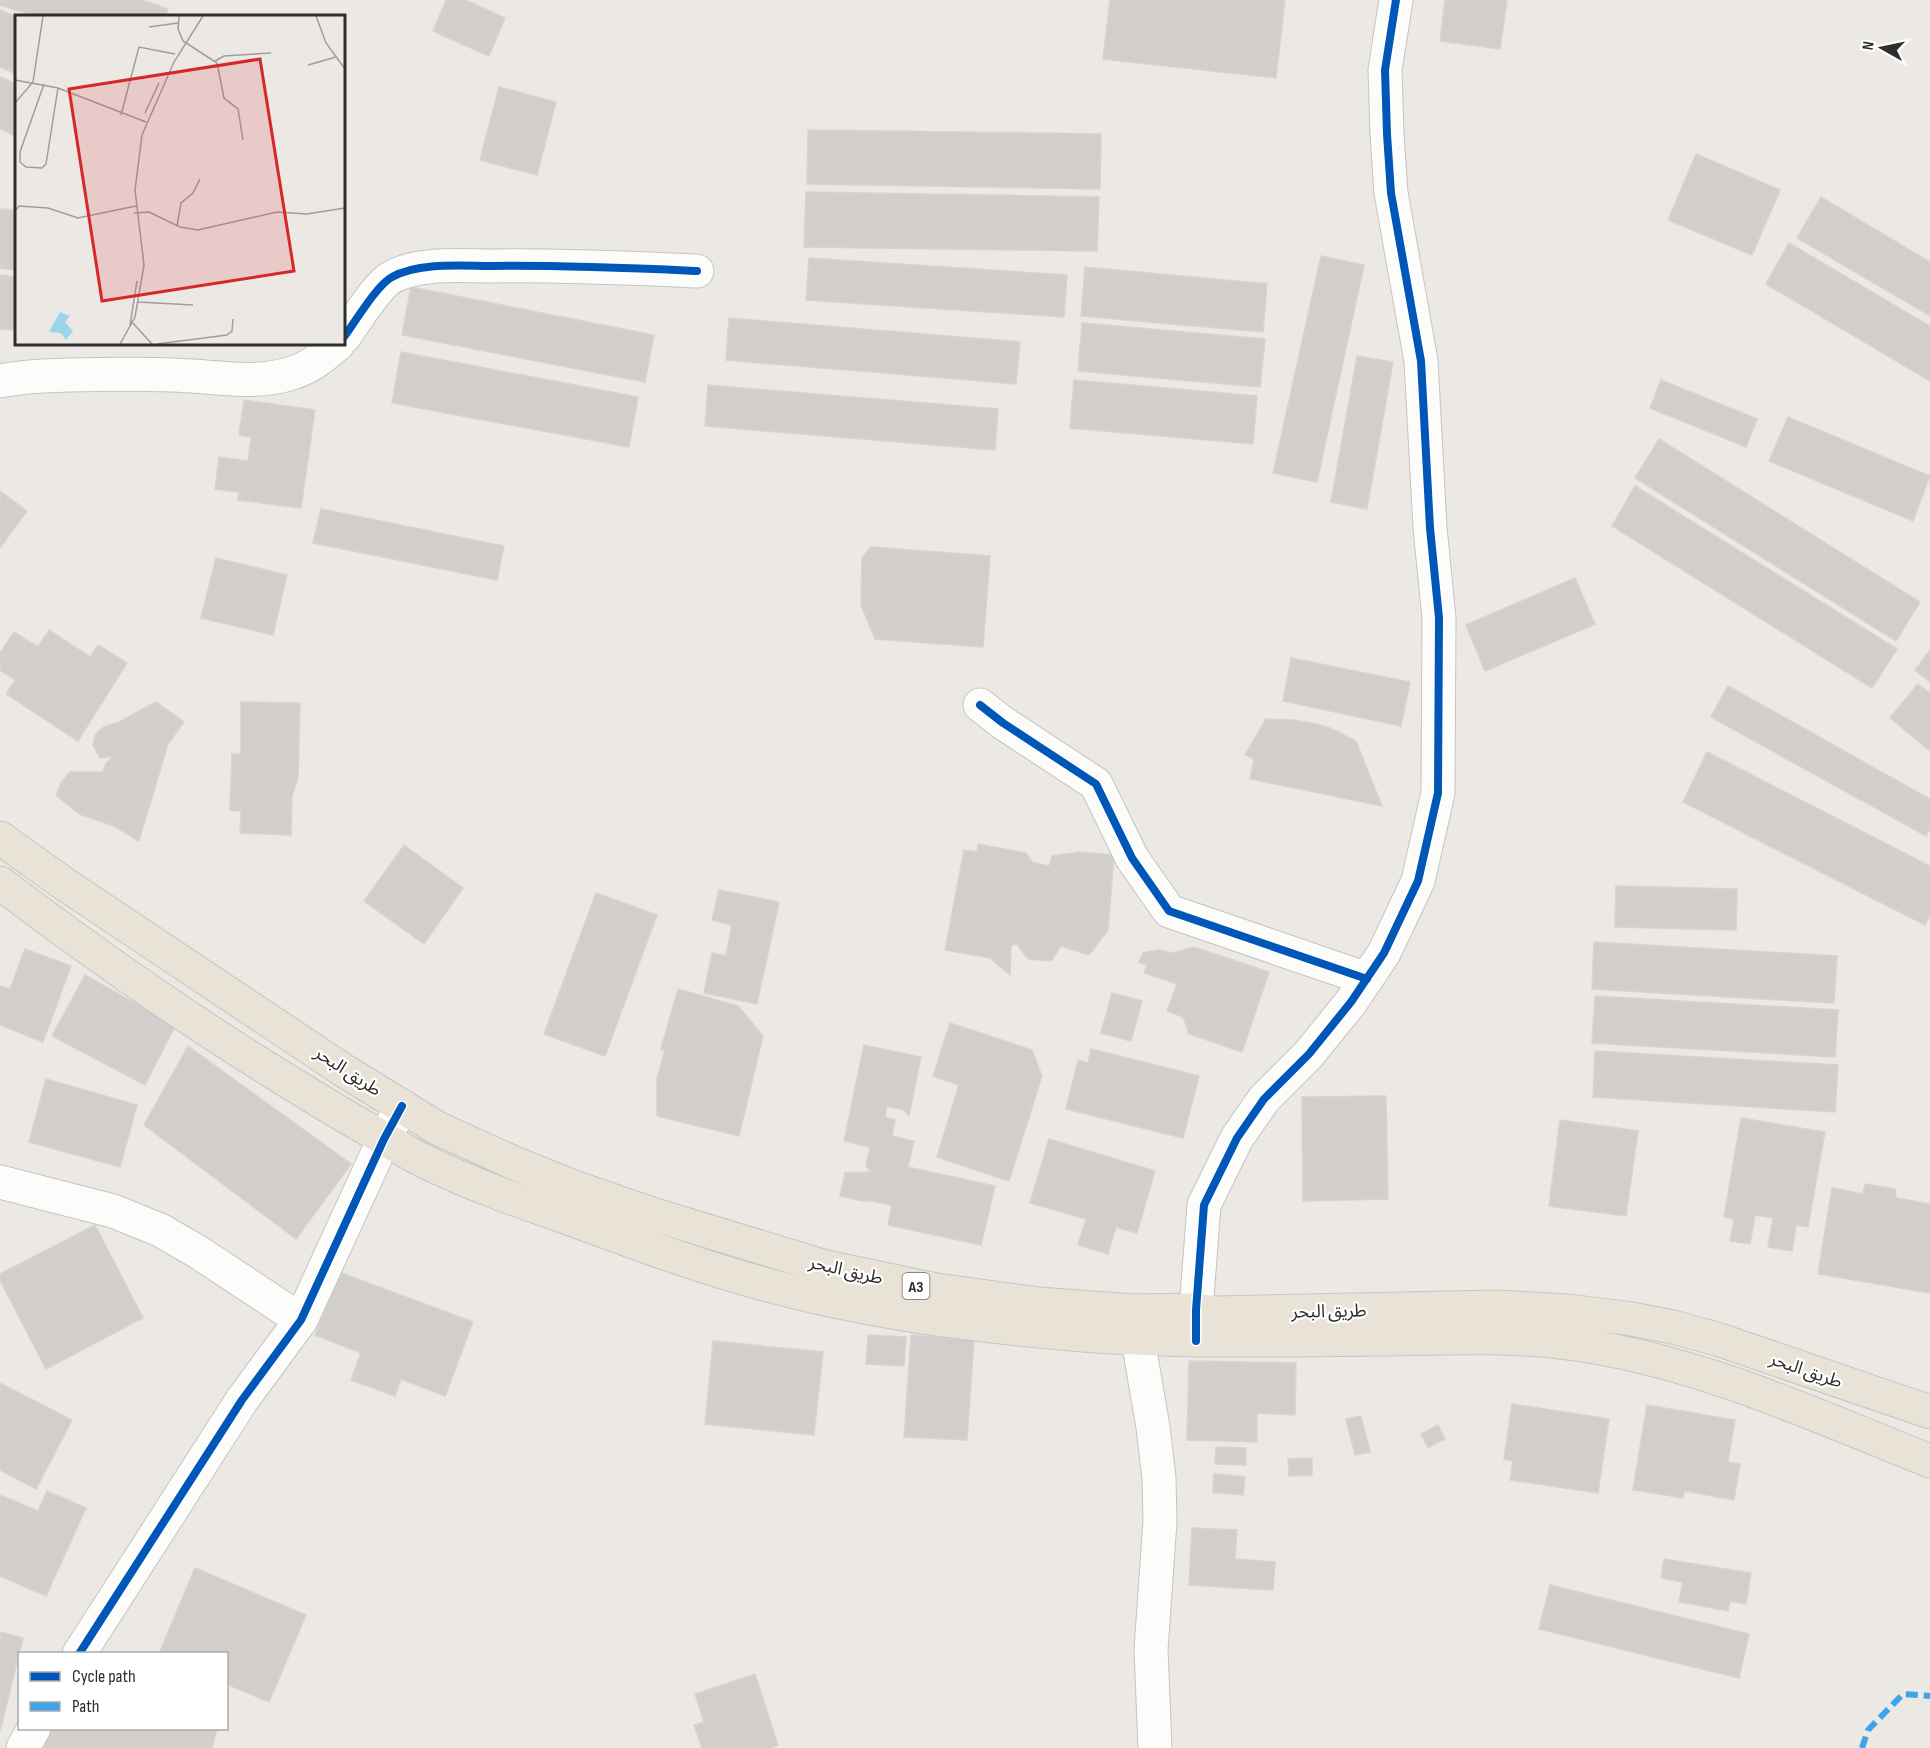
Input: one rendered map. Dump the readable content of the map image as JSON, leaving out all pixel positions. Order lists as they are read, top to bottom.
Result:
{
  "streets": {
    "highway": ["طريق البحر", "A3"]
  },
  "legend": ["Cycle path", "Path"],
  "north": "left"
}
